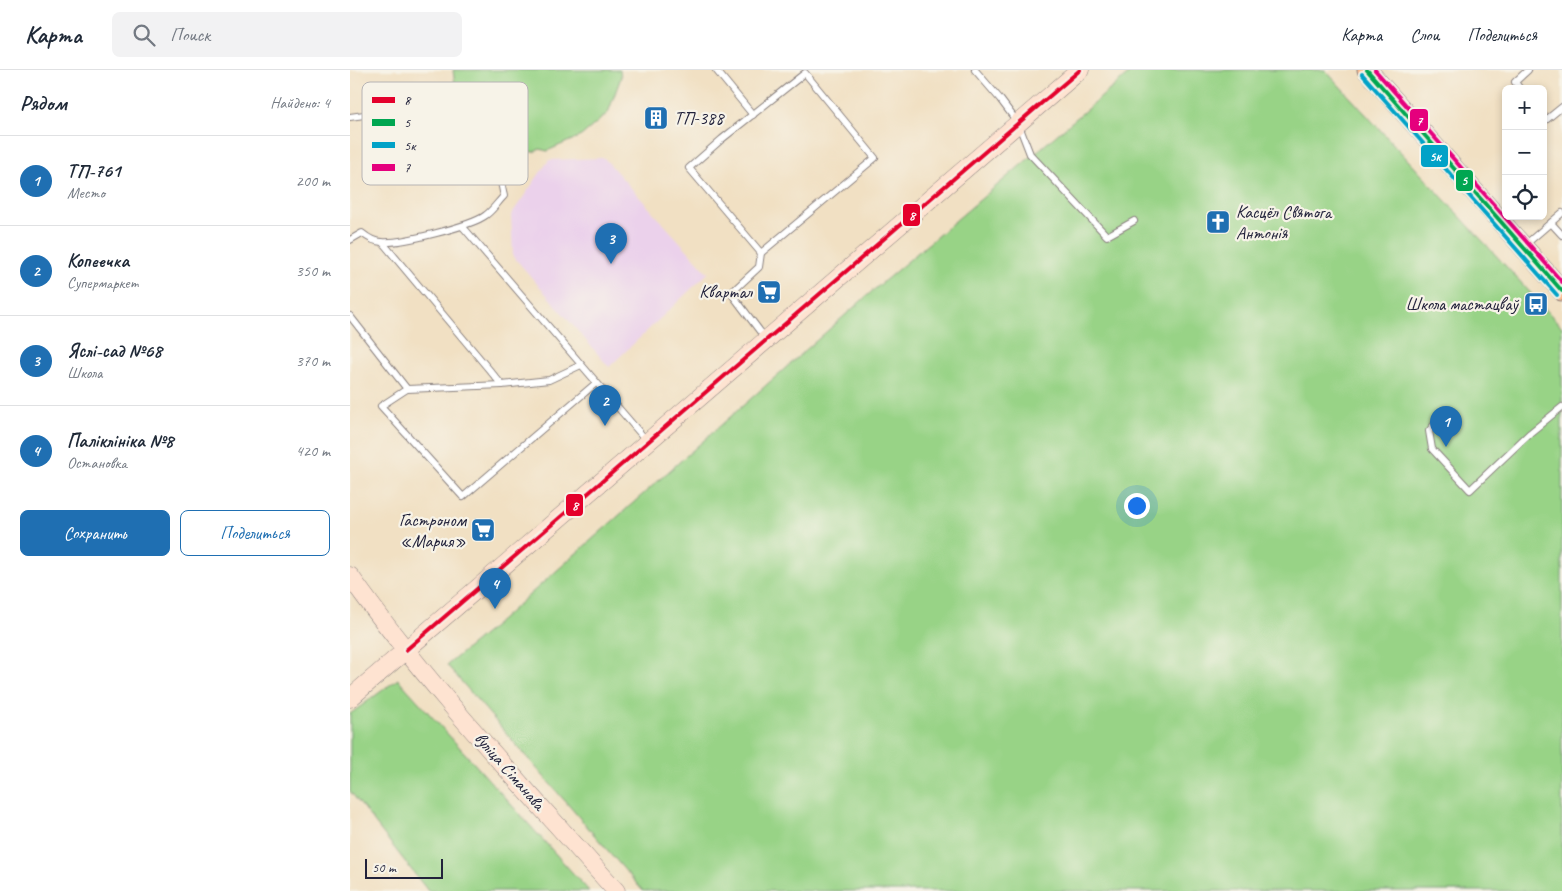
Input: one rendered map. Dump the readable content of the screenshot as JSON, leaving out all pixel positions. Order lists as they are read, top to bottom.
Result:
{
  "streets": {
    "main road": ["вуліца Сіманава"]
  },
  "places": {
    "building": ["ТП-388"],
    "church": ["Касцёл Святога Антонія"],
    "supermarket": ["Квартал", "Гастроном «Мария»"],
    "bus stop": ["Школа мастацваў"]
  },
  "lines": [
    "transit line 8",
    "transit line 5",
    "transit line 7",
    "transit line 5к"
  ],
  "legend": [
    "8",
    "5",
    "5к",
    "7"
  ],
  "scale_bar": "50 m",
  "page": {
    "header": "Карта",
    "search": "Поиск",
    "nav": ["Карта", "Слои", "Поделиться"],
    "heading": ["Рядом", "Найдено: 4"],
    "map_buttons": ["+", "−"],
    "list": [
      {
        "mark": "1",
        "name": "ТП-761",
        "note": "Место",
        "value": "200 m"
      },
      {
        "mark": "2",
        "name": "Копеечка",
        "note": "Супермаркет",
        "value": "350 m"
      },
      {
        "mark": "3",
        "name": "Яслі-сад №68",
        "note": "Школа",
        "value": "370 m"
      },
      {
        "mark": "4",
        "name": "Паліклініка №8",
        "note": "Остановка",
        "value": "420 m"
      }
    ],
    "pins": [
      "3",
      "2",
      "1",
      "4"
    ],
    "buttons": ["Сохранить", "Поделиться"],
    "scale": "50 m"
  }
}
